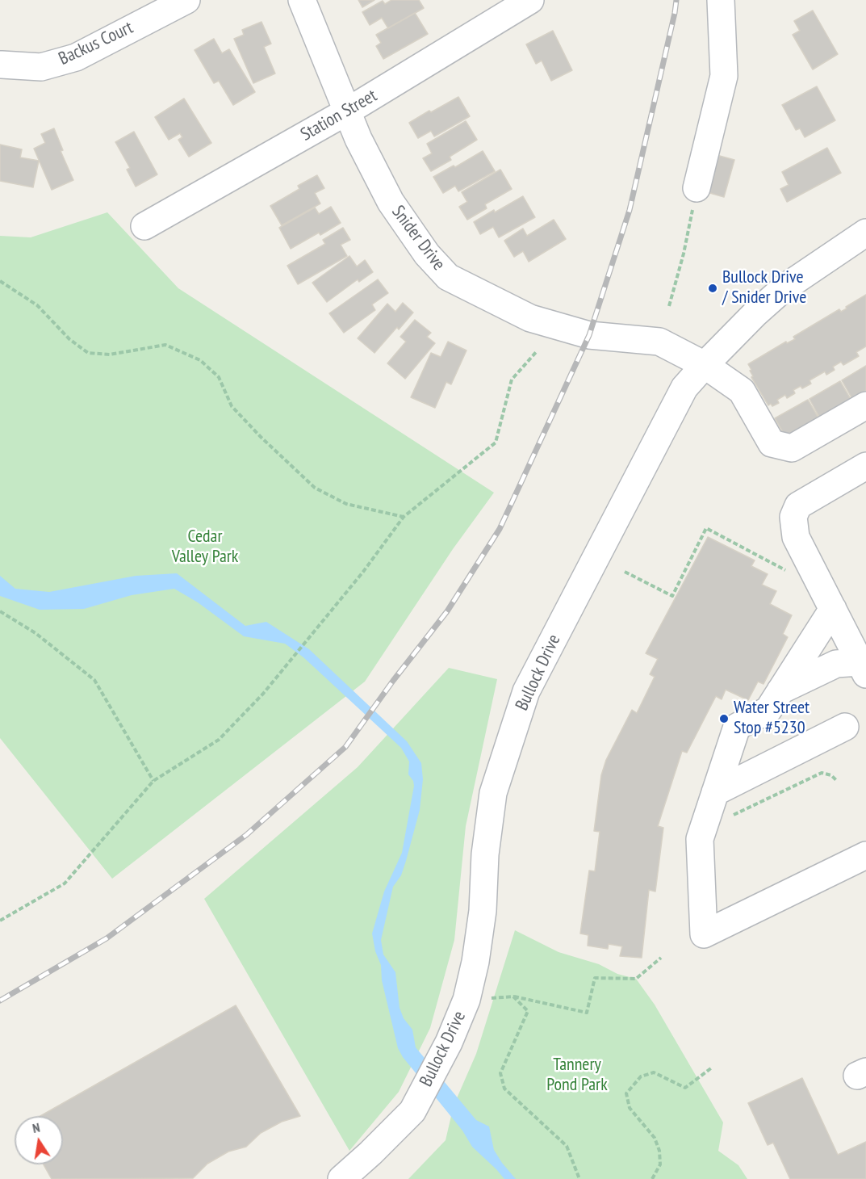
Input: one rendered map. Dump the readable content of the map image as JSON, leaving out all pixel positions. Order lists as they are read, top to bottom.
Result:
{
  "streets": {
    "street": [
      "Backus Court",
      "Station Street",
      "Snider Drive",
      "Bullock Drive"
    ]
  },
  "crossings": [
    ["Station Street", "Snider Drive"],
    ["Snider Drive", "Bullock Drive"]
  ],
  "parks": ["Cedar Valley Park", "Tannery Pond Park"],
  "places": ["Bullock Drive / Snider Drive", "Water Street Stop #5230"],
  "north": "top"
}
